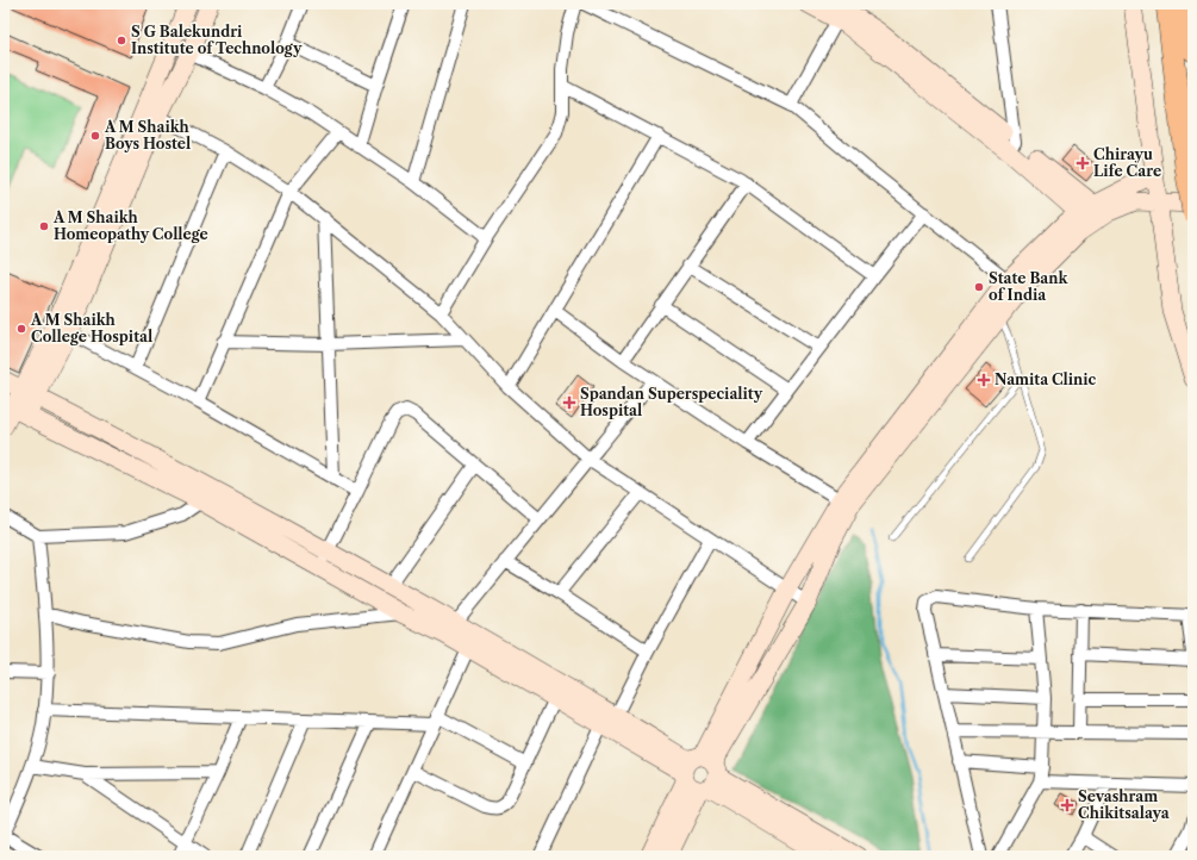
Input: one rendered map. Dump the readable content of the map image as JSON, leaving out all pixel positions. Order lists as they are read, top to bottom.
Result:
{
  "places": {
    "other": [
      "S G Balekundri Institute of Technology",
      "A M Shaikh Boys Hostel",
      "A M Shaikh Homeopathy College",
      "State Bank of India",
      "A M Shaikh College Hospital"
    ],
    "health": [
      "Chirayu Life Care",
      "Namita Clinic",
      "Spandan Superspeciality Hospital",
      "Sevashram Chikitsalaya"
    ]
  }
}
